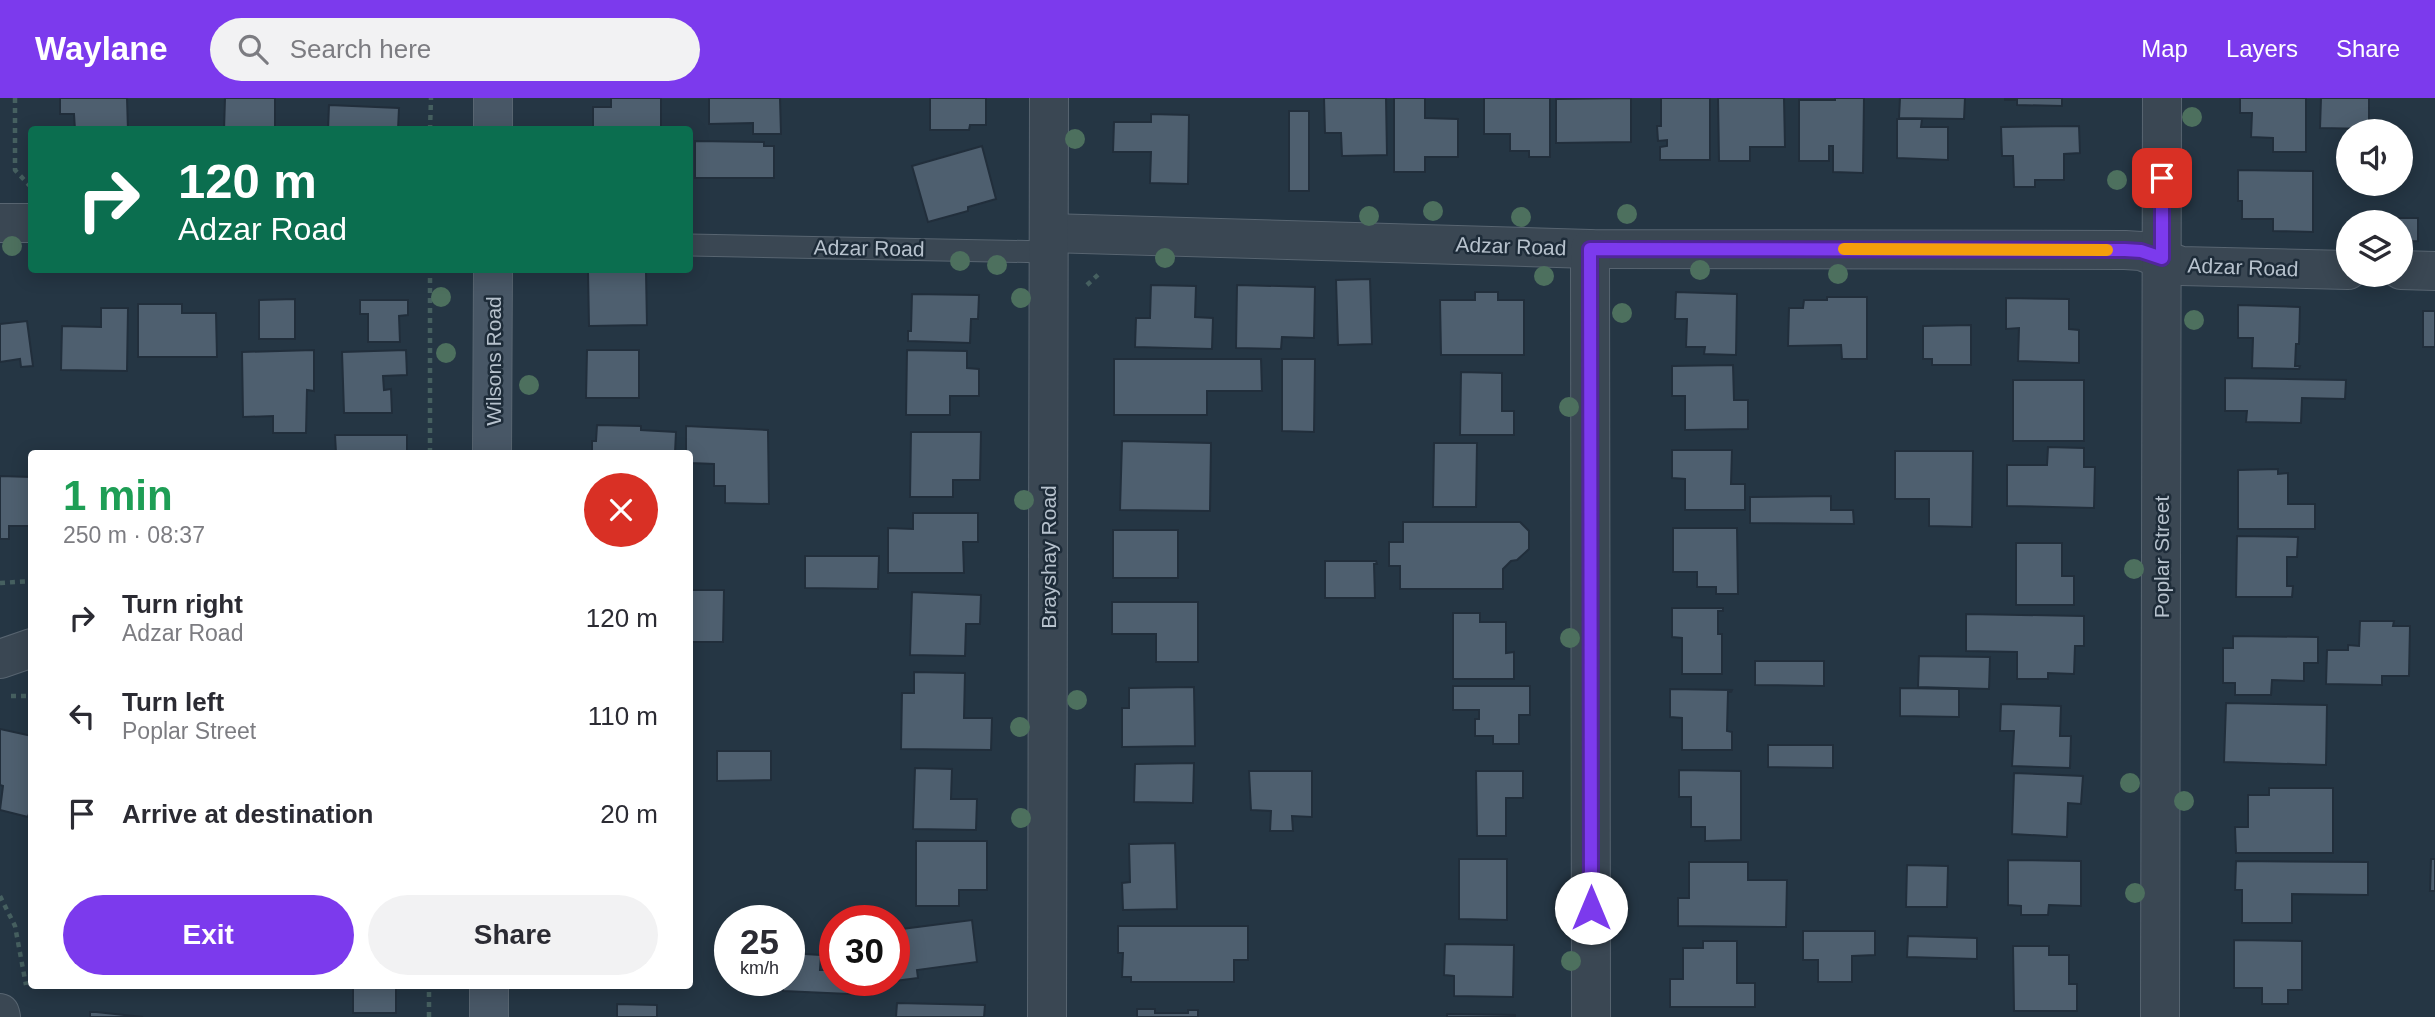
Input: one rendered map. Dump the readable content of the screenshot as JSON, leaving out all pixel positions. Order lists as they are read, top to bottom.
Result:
{
  "streets": {
    "street": [
      "Adzar Road",
      "Wilsons Road",
      "Brayshay Road",
      "Poplar Street"
    ]
  },
  "crossings": [
    ["Adzar Road", "Brayshay Road"],
    ["Adzar Road", "Poplar Street"]
  ],
  "page": {
    "header": "Waylane",
    "search": "Search here",
    "nav": ["Map", "Layers", "Share"],
    "turn": ["120 m", "Adzar Road"],
    "heading": ["1 min", "250 m · 08:37"],
    "list": [
      {
        "name": "Turn right",
        "note": "Adzar Road",
        "value": "120 m"
      },
      {
        "name": "Turn left",
        "note": "Poplar Street",
        "value": "110 m"
      },
      {
        "name": "Arrive at destination",
        "value": "20 m"
      }
    ],
    "buttons": ["Exit", "Share"],
    "speed": "25 km/h",
    "limit": "30"
  }
}
